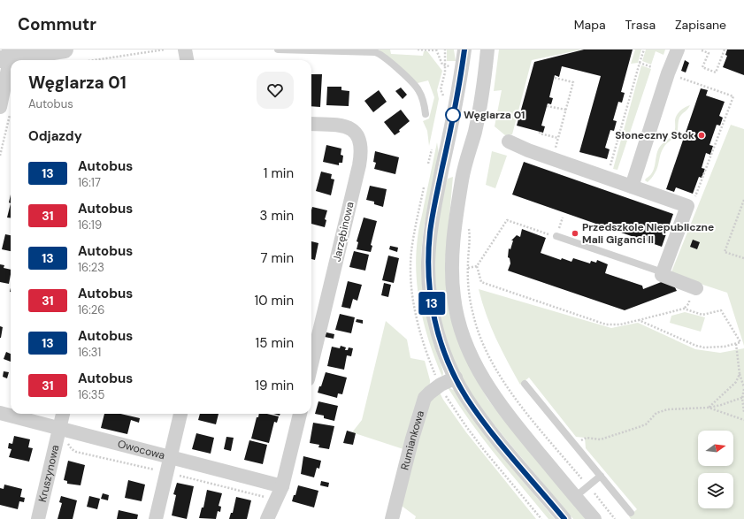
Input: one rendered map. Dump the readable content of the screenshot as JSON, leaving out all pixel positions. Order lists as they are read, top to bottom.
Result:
{
  "streets": {
    "street": [
      "Jarzębinowa",
      "Rumiankowa",
      "Owocowa",
      "Kruszynowa"
    ]
  },
  "crossings": [
    ["Owocowa", "Kruszynowa"]
  ],
  "places": ["Węglarza 01", "Słoneczny Stok", "Przedszkole Niepubliczne Mali Giganci II"],
  "lines": ["bus line 13"],
  "north": "right",
  "page": {
    "header": "Commutr",
    "nav": ["Mapa", "Trasa", "Zapisane"],
    "on_map": "13",
    "heading": [
      ["Węglarza 01", "Autobus"],
      "Odjazdy"
    ],
    "list": [
      {
        "mark": "13",
        "name": "Autobus",
        "note": "16:17",
        "value": "1 min"
      },
      {
        "mark": "31",
        "name": "Autobus",
        "note": "16:19",
        "value": "3 min"
      },
      {
        "mark": "13",
        "name": "Autobus",
        "note": "16:23",
        "value": "7 min"
      },
      {
        "mark": "31",
        "name": "Autobus",
        "note": "16:26",
        "value": "10 min"
      },
      {
        "mark": "13",
        "name": "Autobus",
        "note": "16:31",
        "value": "15 min"
      },
      {
        "mark": "31",
        "name": "Autobus",
        "note": "16:35",
        "value": "19 min"
      }
    ]
  }
}
